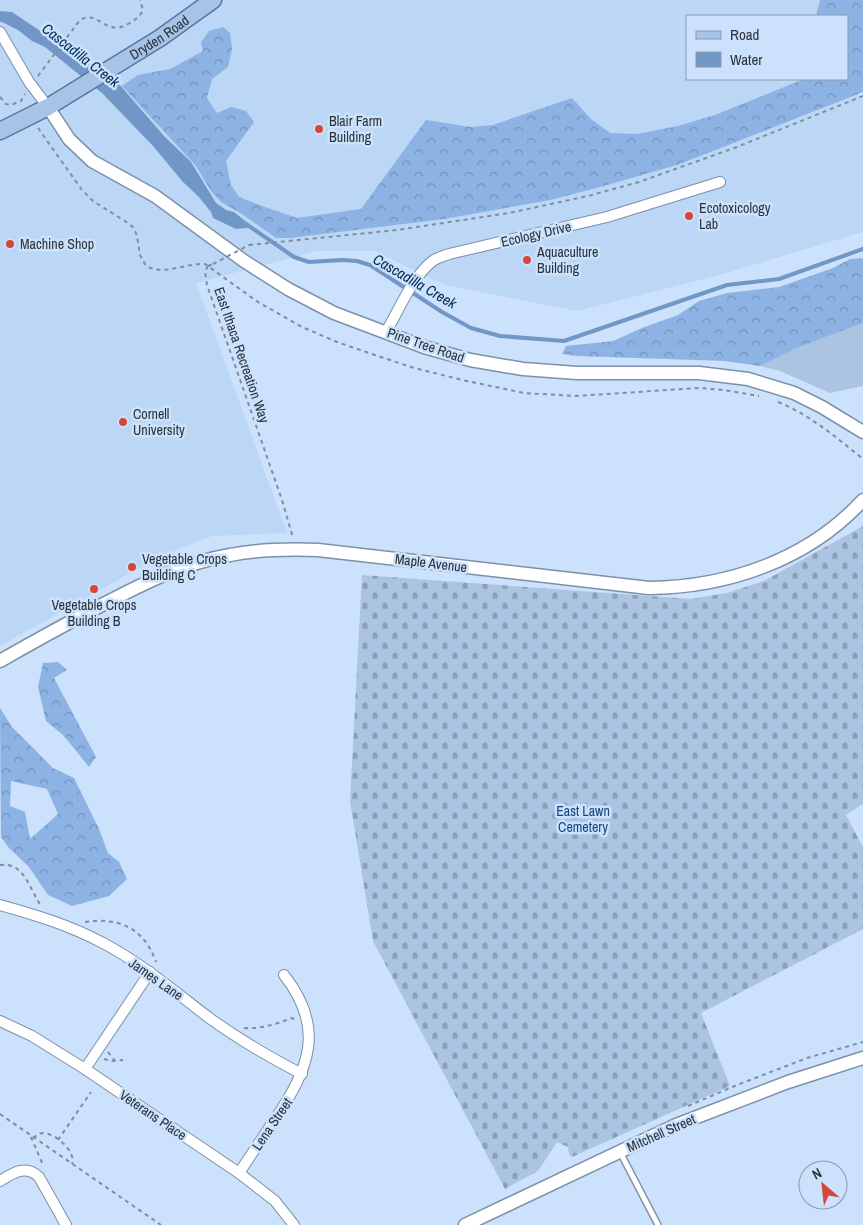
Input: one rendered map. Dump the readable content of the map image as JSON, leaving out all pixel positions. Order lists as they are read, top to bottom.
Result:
{
  "streets": {
    "main road": ["Dryden Road"],
    "street": [
      "Ecology Drive",
      "Pine Tree Road",
      "Maple Avenue",
      "James Lane",
      "Veterans Place",
      "Lena Street",
      "Mitchell Street"
    ],
    "path": ["East Ithaca Recreation Way"]
  },
  "crossings": [
    ["Dryden Road", "Pine Tree Road"],
    ["Ecology Drive", "Pine Tree Road"],
    ["James Lane", "Lena Street"],
    ["Veterans Place", "Lena Street"]
  ],
  "water": ["Cascadilla Creek"],
  "parks": ["East Lawn Cemetery"],
  "places": [
    "Blair Farm Building",
    "Ecotoxicology Lab",
    "Machine Shop",
    "Aquaculture Building",
    "Cornell University",
    "Vegetable Crops Building C",
    "Vegetable Crops Building B"
  ],
  "legend": ["Road", "Water"],
  "north": "top left"
}
